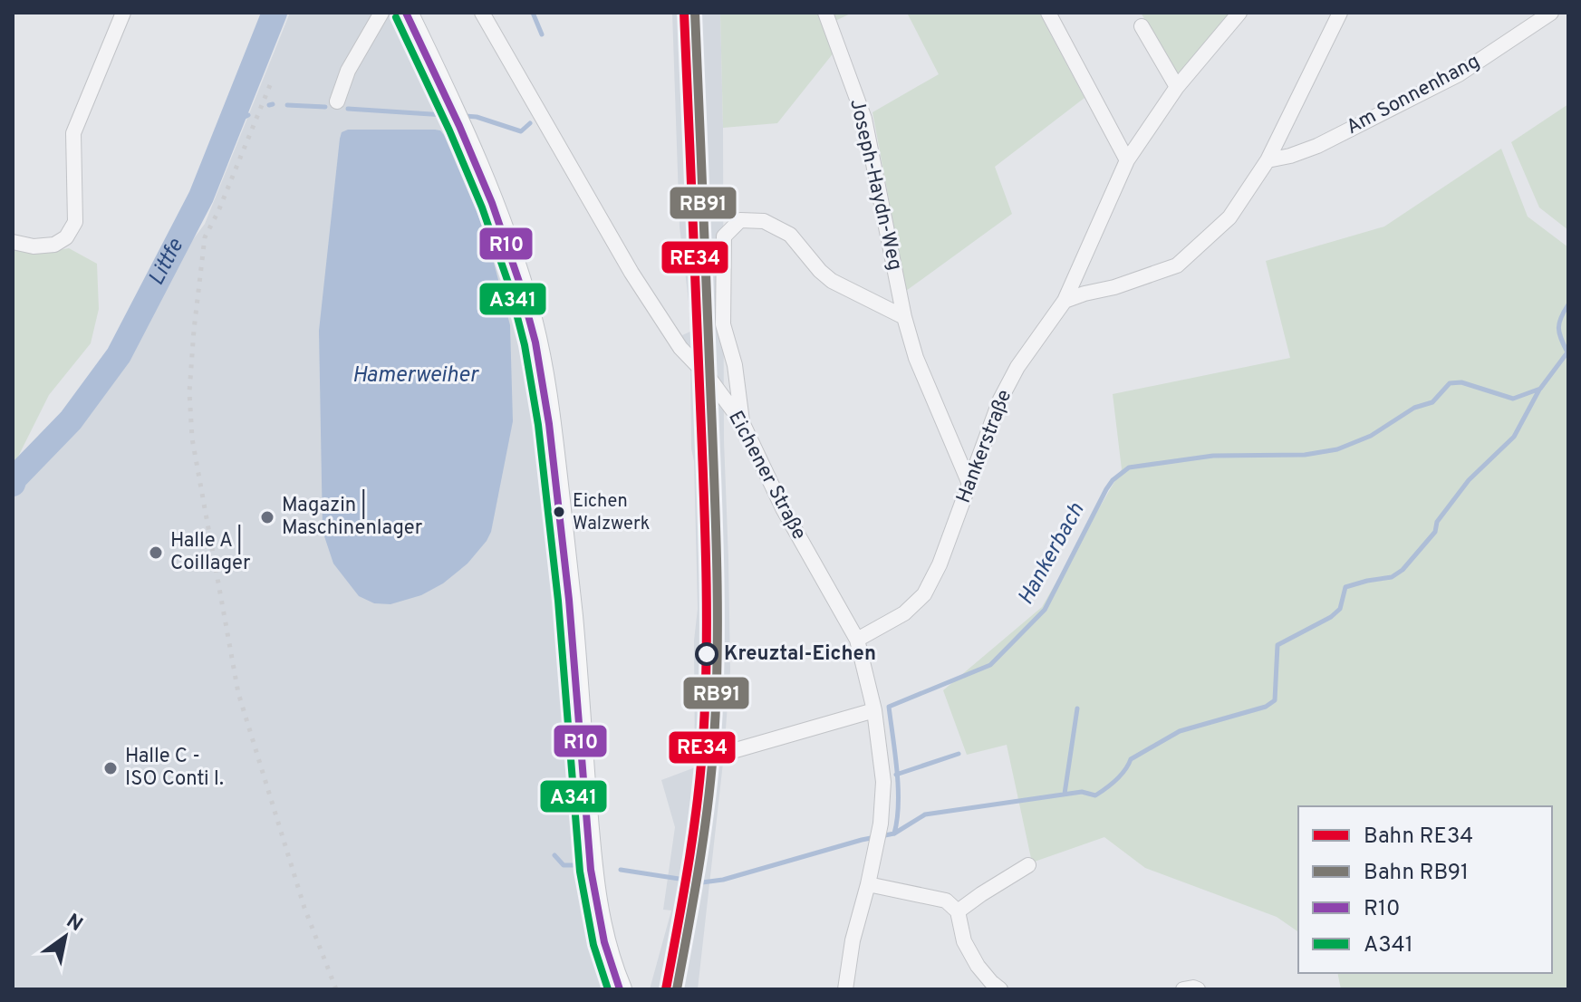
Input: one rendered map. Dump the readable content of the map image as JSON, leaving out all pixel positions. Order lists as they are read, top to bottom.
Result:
{
  "streets": {
    "street": [
      "Am Sonnenhang",
      "Joseph-Haydn-Weg",
      "Hankerstraße",
      "Eichener Straße"
    ]
  },
  "crossings": [
    ["Joseph-Haydn-Weg", "Hankerstraße"],
    ["Hankerstraße", "Eichener Straße"]
  ],
  "water": ["Littfe", "Hamerweiher", "Hankerbach"],
  "places": [
    "Eichen Walzwerk",
    "Magazin | Maschinenlager",
    "Halle A | Coillager",
    "Kreuztal-Eichen",
    "Halle C - ISO Conti I."
  ],
  "lines": [
    "rail line RE34",
    "rail line RB91",
    "transit line R10",
    "transit line A341"
  ],
  "legend": [
    "Bahn RE34",
    "Bahn RB91",
    "R10",
    "A341"
  ],
  "north": "top right"
}
